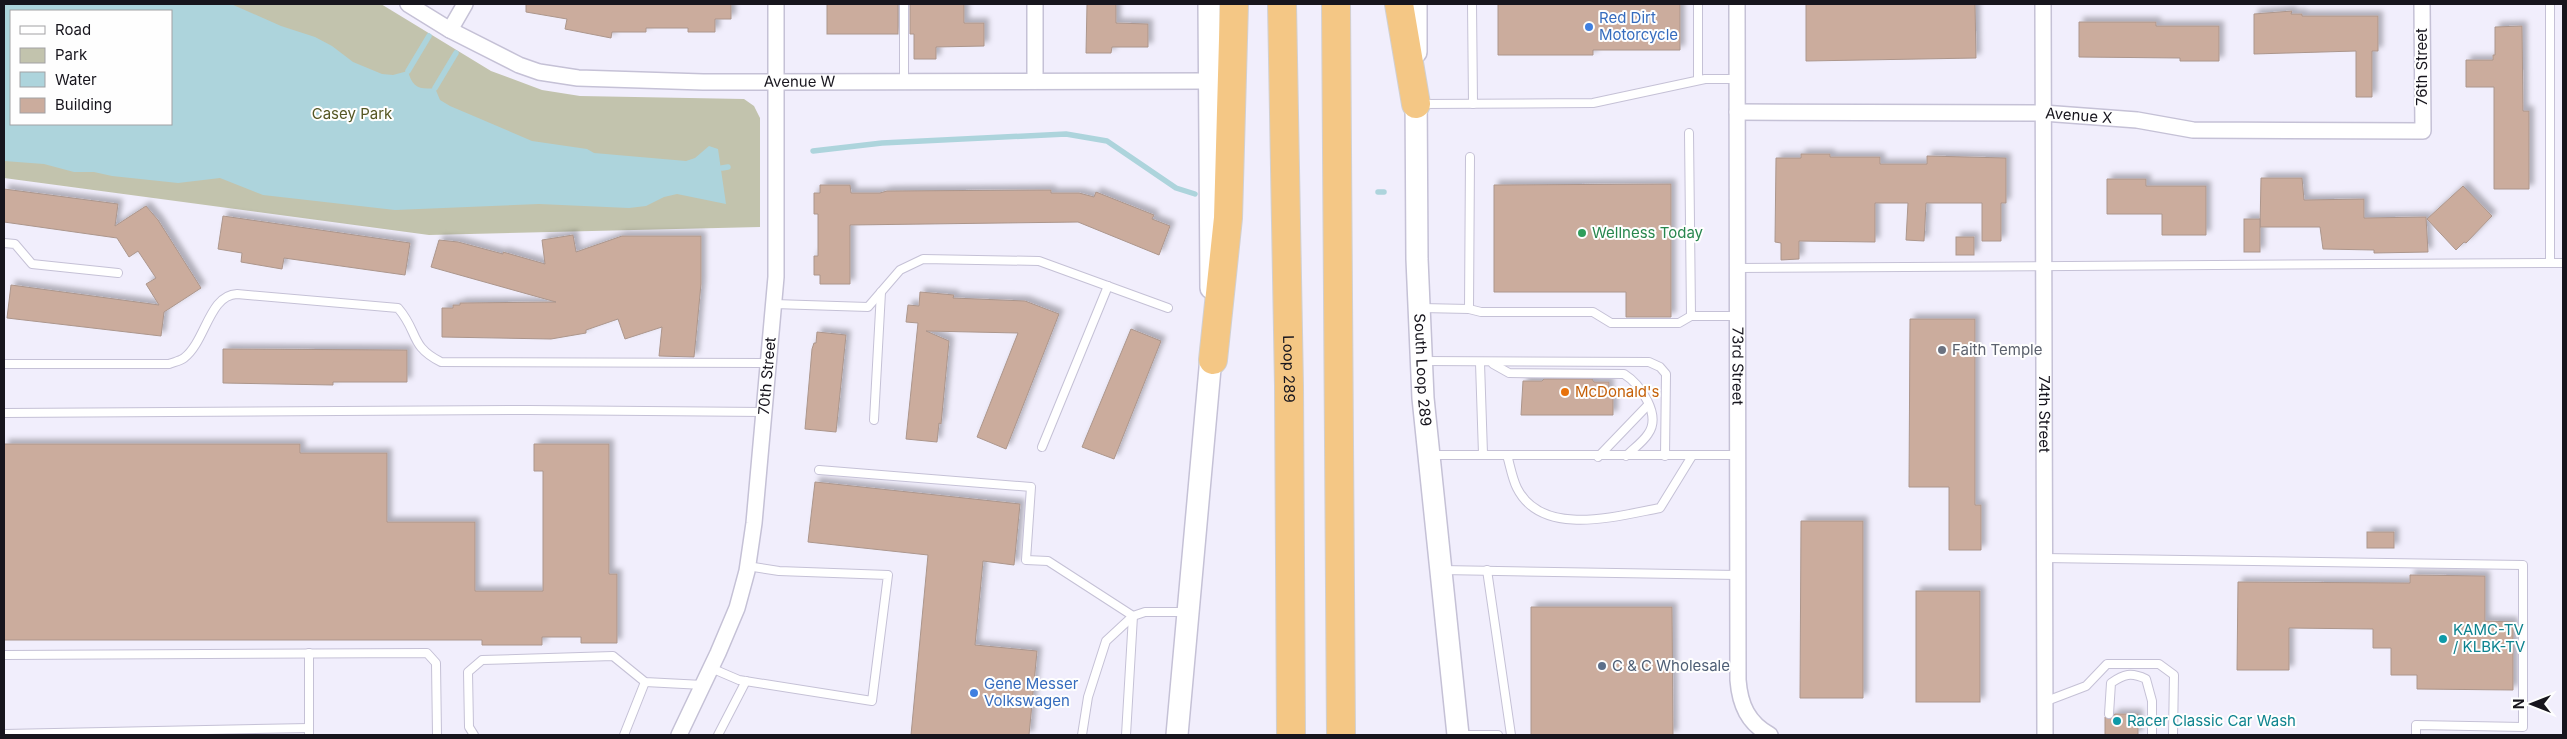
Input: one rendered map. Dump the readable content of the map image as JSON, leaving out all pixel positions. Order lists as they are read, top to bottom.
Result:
{
  "streets": {
    "highway": ["Loop 289"],
    "main road": ["South Loop 289"],
    "street": [
      "76th Street",
      "Avenue W",
      "Avenue X",
      "73rd Street",
      "70th Street",
      "74th Street"
    ]
  },
  "crossings": [
    ["76th Street", "Avenue X"],
    ["Avenue W", "70th Street"],
    ["Avenue X", "73rd Street"],
    ["Avenue X", "74th Street"]
  ],
  "parks": ["Casey Park"],
  "places": [
    "Red Dirt Motorcycle",
    "Wellness Today",
    "Faith Temple",
    "McDonald's",
    "KAMC-TV / KLBK-TV",
    "C & C Wholesale",
    "Gene Messer Volkswagen",
    "Racer Classic Car Wash"
  ],
  "legend": [
    "Road",
    "Park",
    "Water",
    "Building"
  ],
  "north": "left"
}
